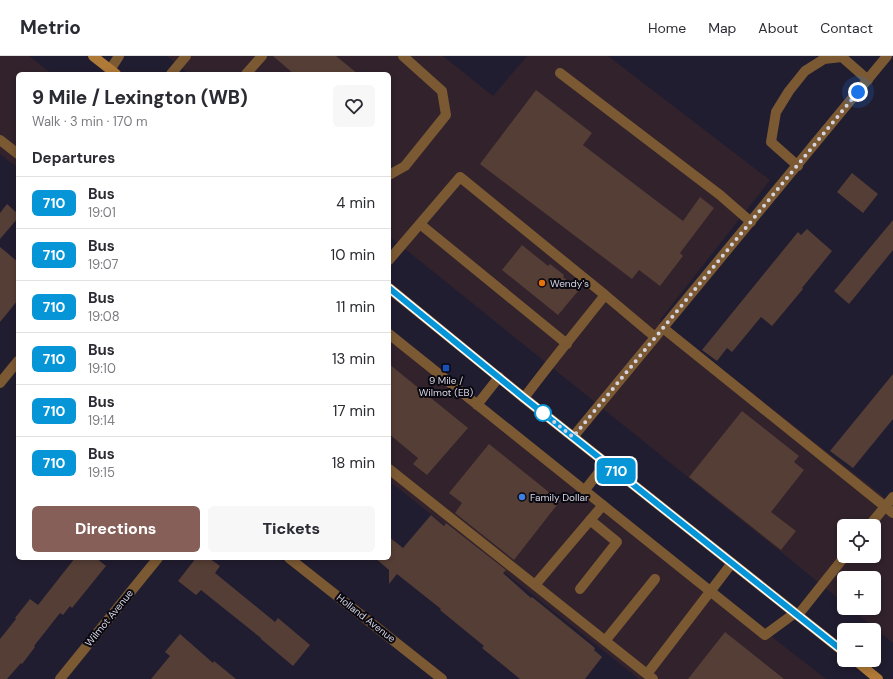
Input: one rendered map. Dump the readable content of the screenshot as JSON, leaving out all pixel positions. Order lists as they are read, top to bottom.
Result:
{
  "streets": {
    "street": ["Wilmot Avenue", "Holland Avenue"]
  },
  "places": {
    "other": ["Wendy's", "Family Dollar"],
    "transit": ["9 Mile / Wilmot (EB)"]
  },
  "lines": ["bus line 710"],
  "page": {
    "header": "Metrio",
    "nav": [
      "Home",
      "Map",
      "About",
      "Contact"
    ],
    "on_map": "710",
    "heading": [
      ["9 Mile / Lexington (WB)", "Walk · 3 min · 170 m"],
      "Departures"
    ],
    "list": [
      {
        "mark": "710",
        "name": "Bus",
        "note": "19:01",
        "value": "4 min"
      },
      {
        "mark": "710",
        "name": "Bus",
        "note": "19:07",
        "value": "10 min"
      },
      {
        "mark": "710",
        "name": "Bus",
        "note": "19:08",
        "value": "11 min"
      },
      {
        "mark": "710",
        "name": "Bus",
        "note": "19:10",
        "value": "13 min"
      },
      {
        "mark": "710",
        "name": "Bus",
        "note": "19:14",
        "value": "17 min"
      },
      {
        "mark": "710",
        "name": "Bus",
        "note": "19:15",
        "value": "18 min"
      }
    ],
    "buttons": ["Directions", "Tickets"],
    "map_buttons": ["+", "−"]
  }
}
